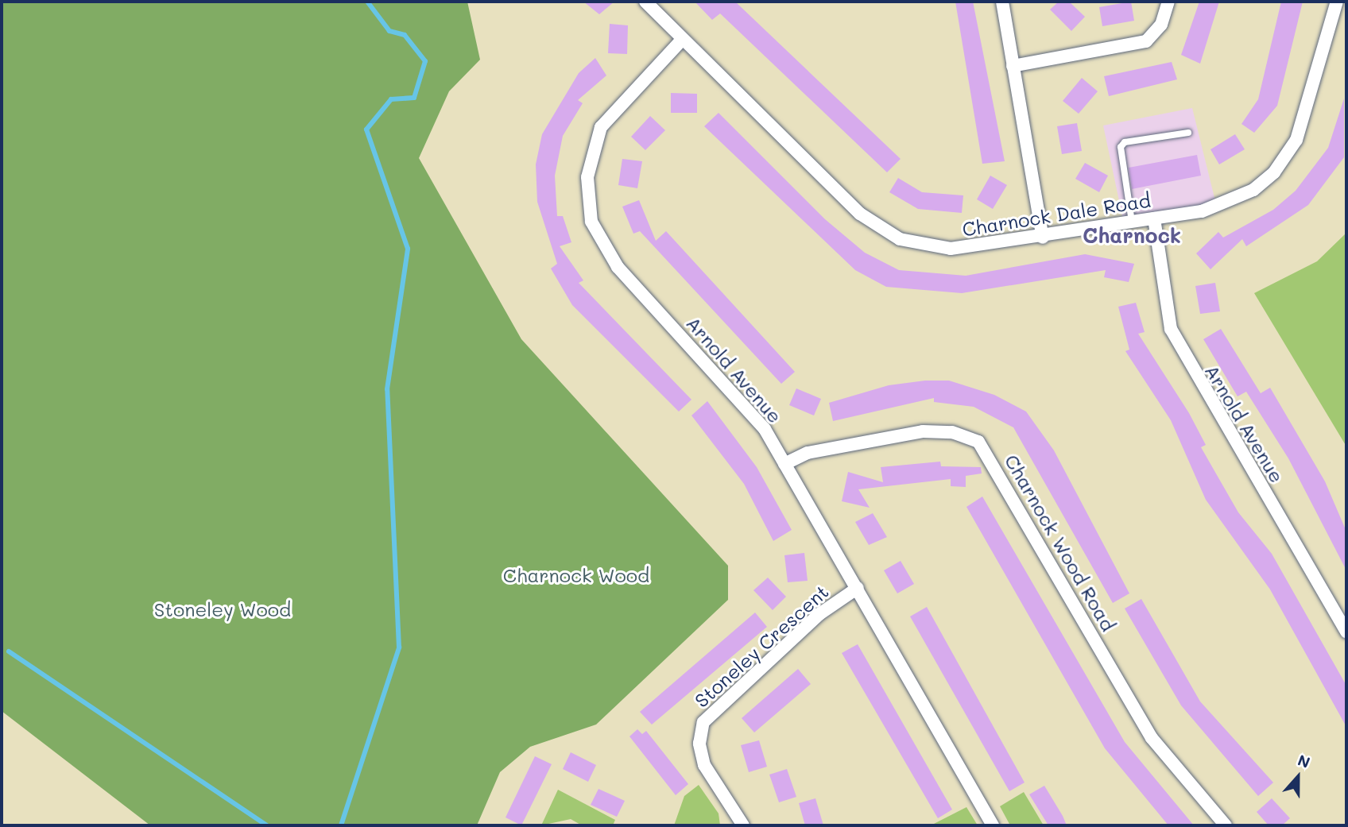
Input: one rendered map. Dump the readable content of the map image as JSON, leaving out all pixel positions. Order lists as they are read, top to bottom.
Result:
{
  "streets": {
    "street": [
      "Charnock Dale Road",
      "Arnold Avenue",
      "Charnock Wood Road",
      "Stoneley Crescent"
    ]
  },
  "crossings": [
    ["Charnock Dale Road", "Arnold Avenue"],
    ["Arnold Avenue", "Charnock Wood Road"],
    ["Arnold Avenue", "Stoneley Crescent"]
  ],
  "districts": ["Charnock"],
  "parks": ["Charnock Wood", "Stoneley Wood"],
  "north": "top"
}
